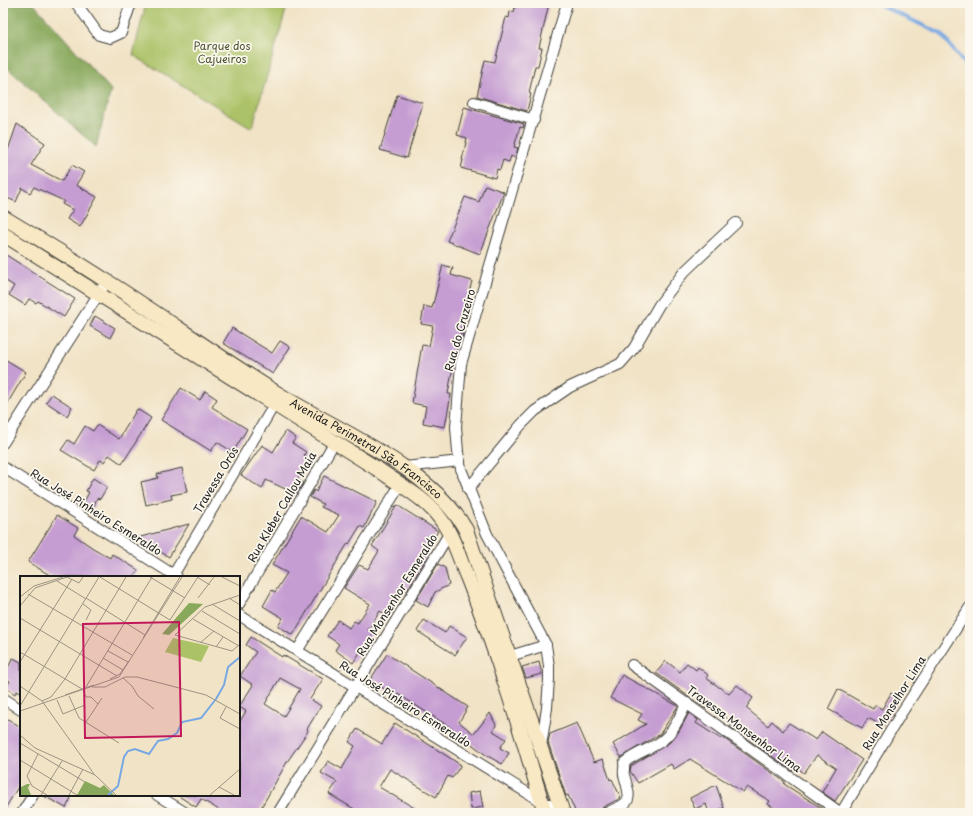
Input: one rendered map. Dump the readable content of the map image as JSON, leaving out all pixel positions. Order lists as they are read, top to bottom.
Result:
{
  "streets": {
    "main road": ["Avenida Perimetral São Francisco"],
    "street": [
      "Rua do Cruzeiro",
      "Travessa Orós",
      "Rua Kleber Callou Maia",
      "Rua José Pinheiro Esmeraldo",
      "Rua Monsenhor Esmeraldo",
      "Rua Monselhor Lima",
      "Travessa Monsenhor Lima"
    ]
  },
  "crossings": [
    ["Rua do Cruzeiro", "Avenida Perimetral São Francisco"],
    ["Avenida Perimetral São Francisco", "Travessa Orós"],
    ["Avenida Perimetral São Francisco", "Rua Kleber Callou Maia"],
    ["Avenida Perimetral São Francisco", "Rua José Pinheiro Esmeraldo"],
    ["Avenida Perimetral São Francisco", "Rua Monsenhor Esmeraldo"],
    ["Travessa Orós", "Rua José Pinheiro Esmeraldo"],
    ["Rua José Pinheiro Esmeraldo", "Rua Monsenhor Esmeraldo"],
    ["Rua Monselhor Lima", "Travessa Monsenhor Lima"]
  ],
  "parks": ["Parque dos Cajueiros"]
}
